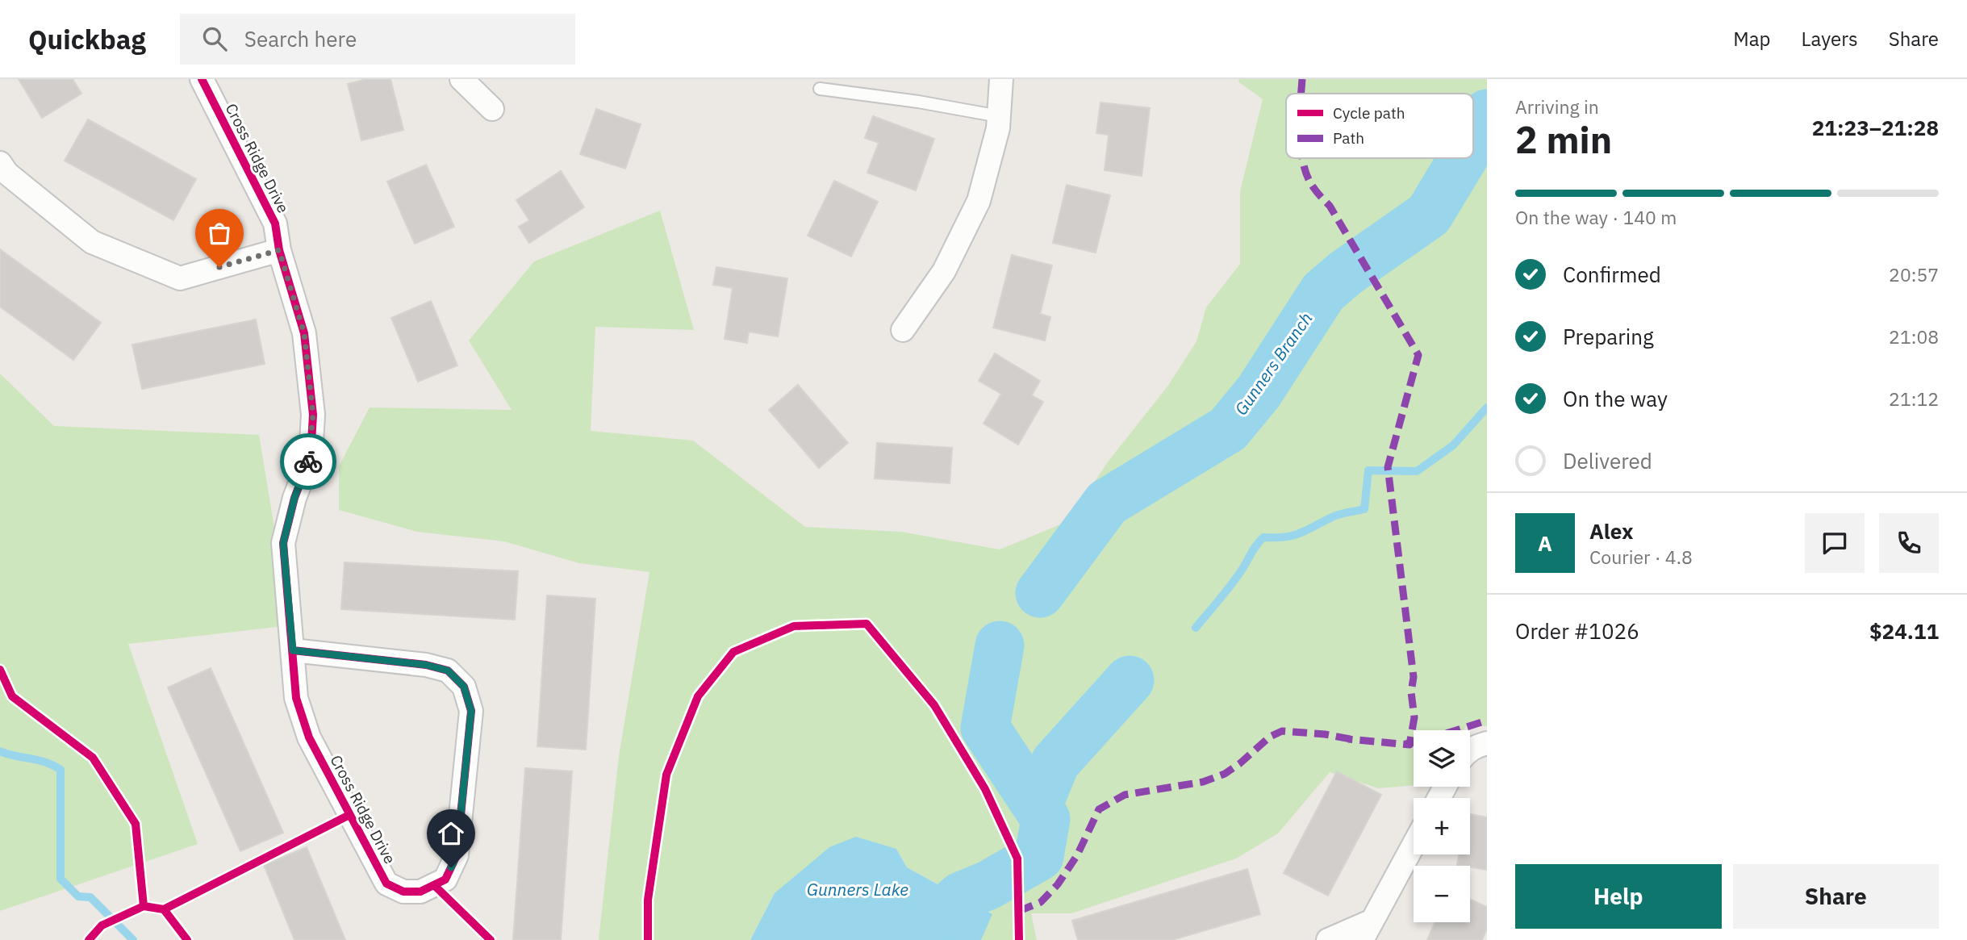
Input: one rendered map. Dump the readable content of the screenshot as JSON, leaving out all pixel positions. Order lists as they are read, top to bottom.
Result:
{
  "streets": {
    "street": ["Cross Ridge Drive"]
  },
  "water": ["Gunners Branch", "Gunners Lake"],
  "legend": ["Cycle path", "Path"],
  "page": {
    "header": "Quickbag",
    "search": "Search here",
    "nav": ["Map", "Layers", "Share"],
    "heading": ["2 min", "Arriving in", "21:23–21:28"],
    "panel": [
      "Alex",
      "Courier · 4.8",
      "Order #1026",
      "$24.11"
    ],
    "bar": "On the way · 140 m",
    "list": [
      ["Confirmed", "20:57"],
      ["Preparing", "21:08"],
      ["On the way", "21:12"],
      "Delivered"
    ],
    "round": "A",
    "map_buttons": ["+", "−"],
    "buttons": ["Help", "Share"]
  }
}
